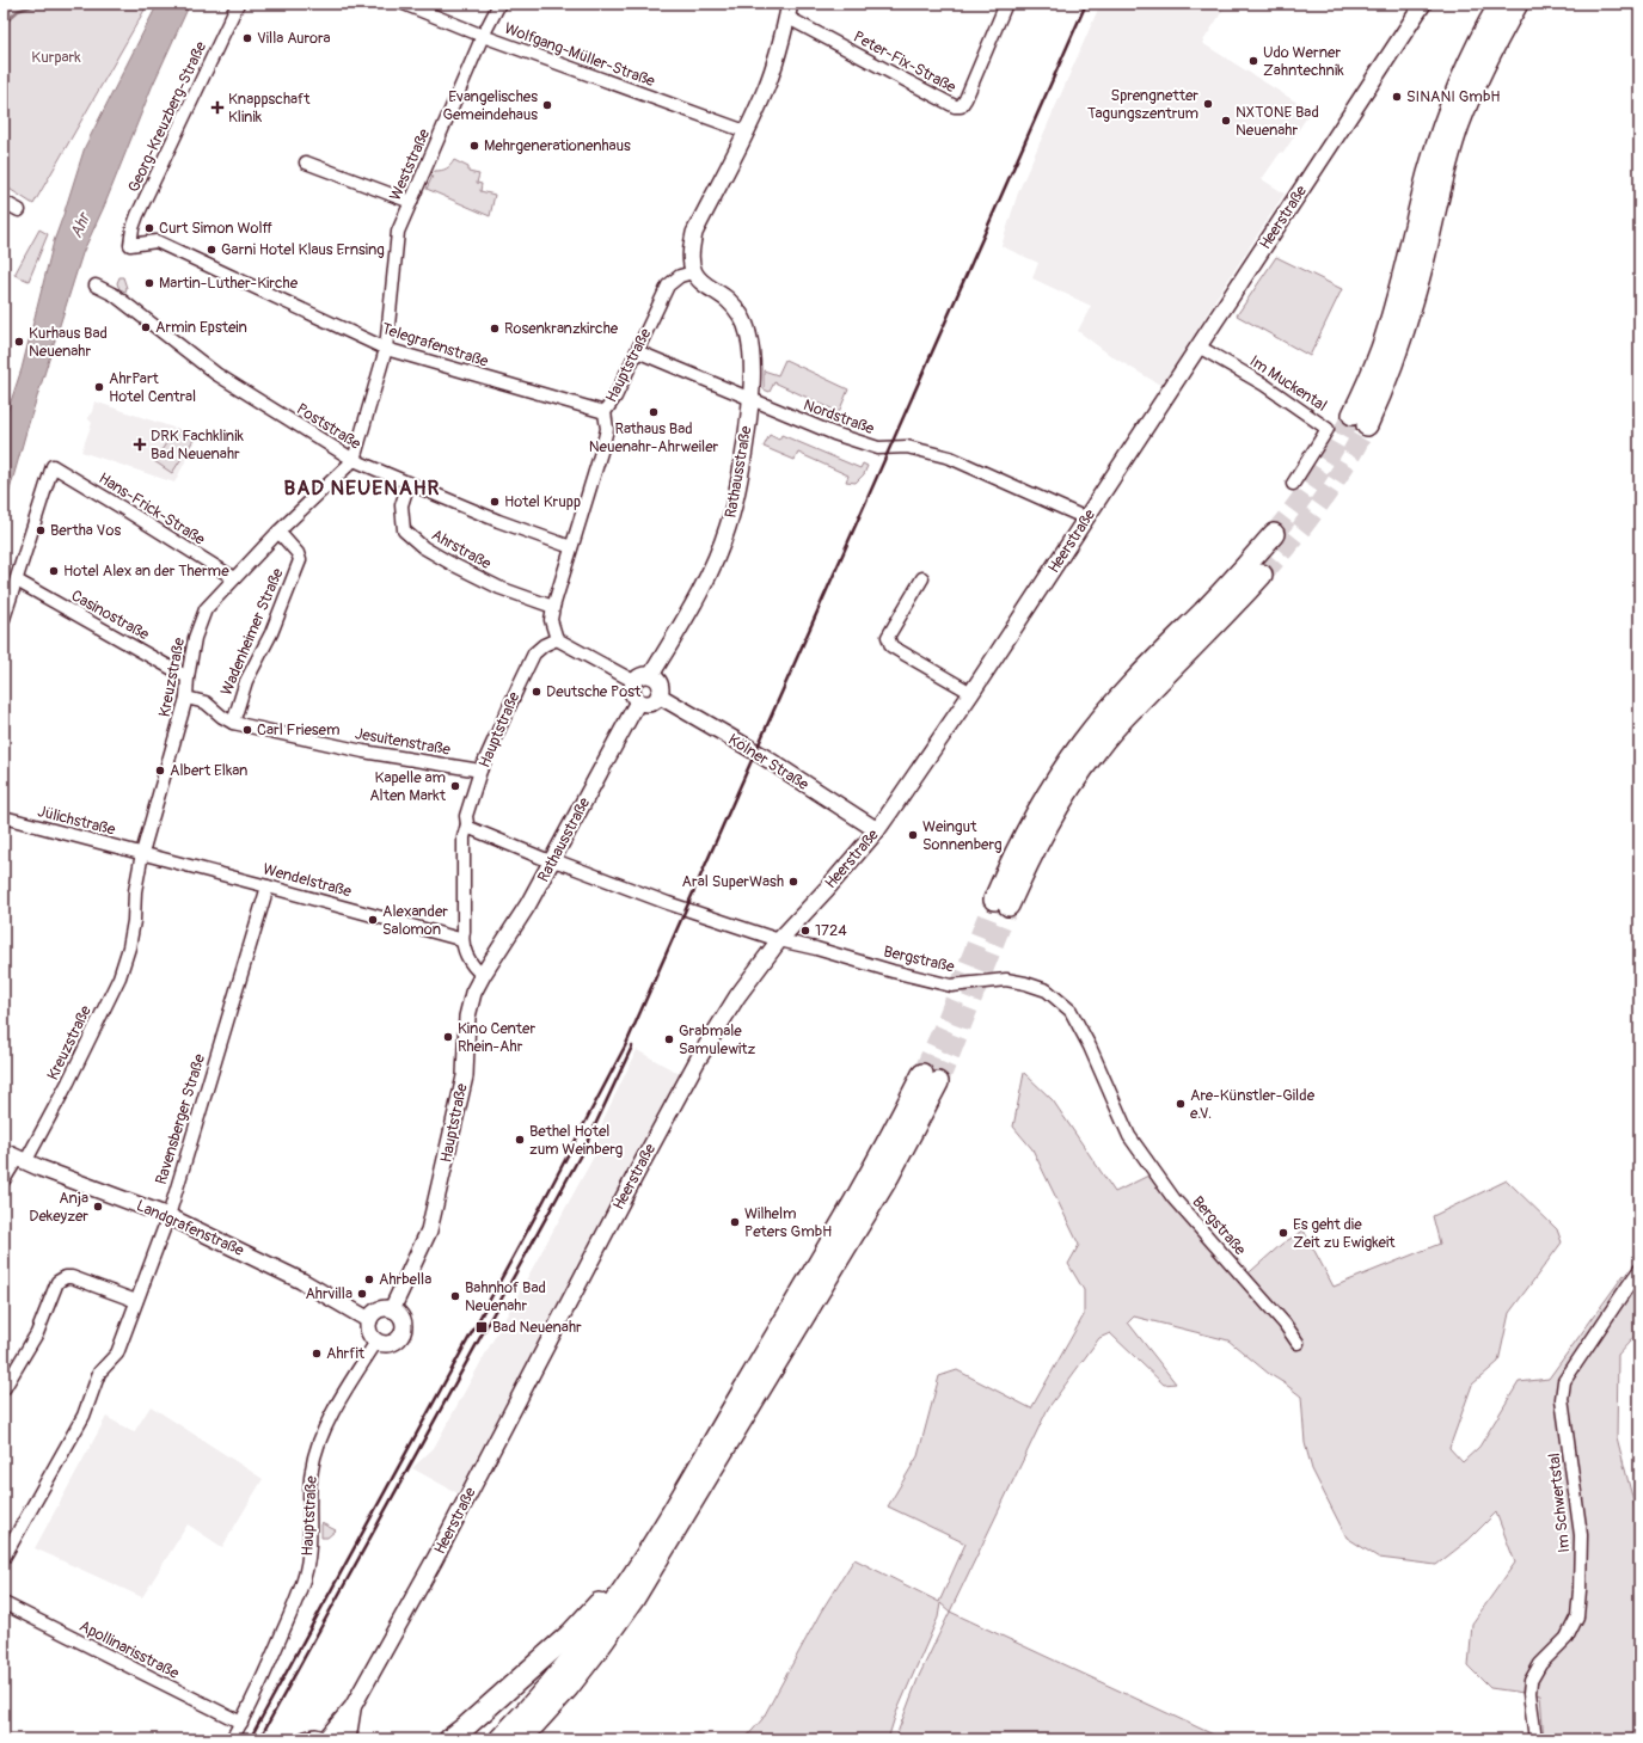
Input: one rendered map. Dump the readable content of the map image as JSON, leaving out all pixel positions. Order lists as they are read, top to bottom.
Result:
{
  "streets": {
    "street": [
      "Wolfgang-Müller-Straße",
      "Peter-Fix-Straße",
      "Georg-Kreuzberg-Straße",
      "Weststraße",
      "Heerstraße",
      "Telegrafenstraße",
      "Hauptstraße",
      "Im Muckental",
      "Nordstraße",
      "Poststraße",
      "Rathausstraße",
      "Hans-Frick-Straße",
      "Ahrstraße",
      "Casinostraße",
      "Wadenheimer Straße",
      "Kreuzstraße",
      "Jesuitenstraße",
      "Kölner Straße",
      "Jülichstraße",
      "Wendelstraße",
      "Bergstraße",
      "Ravensberger Straße",
      "Landgrafenstraße",
      "Im Schwertstal",
      "Apollinarisstraße"
    ]
  },
  "crossings": [
    ["Wolfgang-Müller-Straße", "Weststraße"],
    ["Georg-Kreuzberg-Straße", "Telegrafenstraße"],
    ["Weststraße", "Telegrafenstraße"],
    ["Heerstraße", "Im Muckental"],
    ["Heerstraße", "Nordstraße"],
    ["Heerstraße", "Kölner Straße"],
    ["Heerstraße", "Bergstraße"],
    ["Telegrafenstraße", "Hauptstraße"],
    ["Hauptstraße", "Nordstraße"],
    ["Hauptstraße", "Poststraße"],
    ["Hauptstraße", "Rathausstraße"],
    ["Hauptstraße", "Ahrstraße"],
    ["Hauptstraße", "Jesuitenstraße"],
    ["Hauptstraße", "Wendelstraße"],
    ["Hauptstraße", "Bergstraße"],
    ["Hauptstraße", "Landgrafenstraße"],
    ["Hauptstraße", "Apollinarisstraße"],
    ["Nordstraße", "Rathausstraße"],
    ["Poststraße", "Ahrstraße"],
    ["Poststraße", "Kreuzstraße"],
    ["Rathausstraße", "Kölner Straße"],
    ["Rathausstraße", "Bergstraße"],
    ["Hans-Frick-Straße", "Casinostraße"],
    ["Hans-Frick-Straße", "Kreuzstraße"],
    ["Casinostraße", "Kreuzstraße"],
    ["Wadenheimer Straße", "Kreuzstraße"],
    ["Wadenheimer Straße", "Jesuitenstraße"],
    ["Kreuzstraße", "Jesuitenstraße"],
    ["Kreuzstraße", "Jülichstraße"],
    ["Kreuzstraße", "Wendelstraße"],
    ["Kreuzstraße", "Landgrafenstraße"],
    ["Jülichstraße", "Wendelstraße"],
    ["Wendelstraße", "Ravensberger Straße"],
    ["Ravensberger Straße", "Landgrafenstraße"]
  ],
  "districts": ["BAD NEUENAHR"],
  "water": ["Ahr"],
  "parks": ["Kurpark"],
  "places": {
    "other": [
      "Villa Aurora",
      "Udo Werner Zahntechnik",
      "SINANI GmbH",
      "Sprengnetter Tagungszentrum",
      "Evangelisches Gemeindehaus",
      "NXTONE Bad Neuenahr",
      "Mehrgenerationenhaus",
      "Curt Simon Wolff",
      "Garni Hotel Klaus Ernsing",
      "Martin-Luther-Kirche",
      "Armin Epstein",
      "Rosenkranzkirche",
      "Kurhaus Bad Neuenahr",
      "AhrPart Hotel Central",
      "Rathaus Bad Neuenahr-Ahrweiler",
      "Hotel Krupp",
      "Bertha Vos",
      "Hotel Alex an der Therme",
      "Deutsche Post",
      "Carl Friesem",
      "Albert Elkan",
      "Kapelle am Alten Markt",
      "Weingut Sonnenberg",
      "Aral SuperWash",
      "Alexander Salomon",
      "1724",
      "Kino Center Rhein-Ahr",
      "Grabmale Samulewitz",
      "Are-Künstler-Gilde e.V.",
      "Bethel Hotel zum Weinberg",
      "Anja Dekeyzer",
      "Wilhelm Peters GmbH",
      "Es geht die Zeit zu Ewigkeit",
      "Ahrbella",
      "Ahrvilla",
      "Bahnhof Bad Neuenahr",
      "Ahrfit"
    ],
    "health": ["Knappschaft Klinik", "DRK Fachklinik Bad Neuenahr"],
    "transit": ["Bad Neuenahr"]
  }
}
